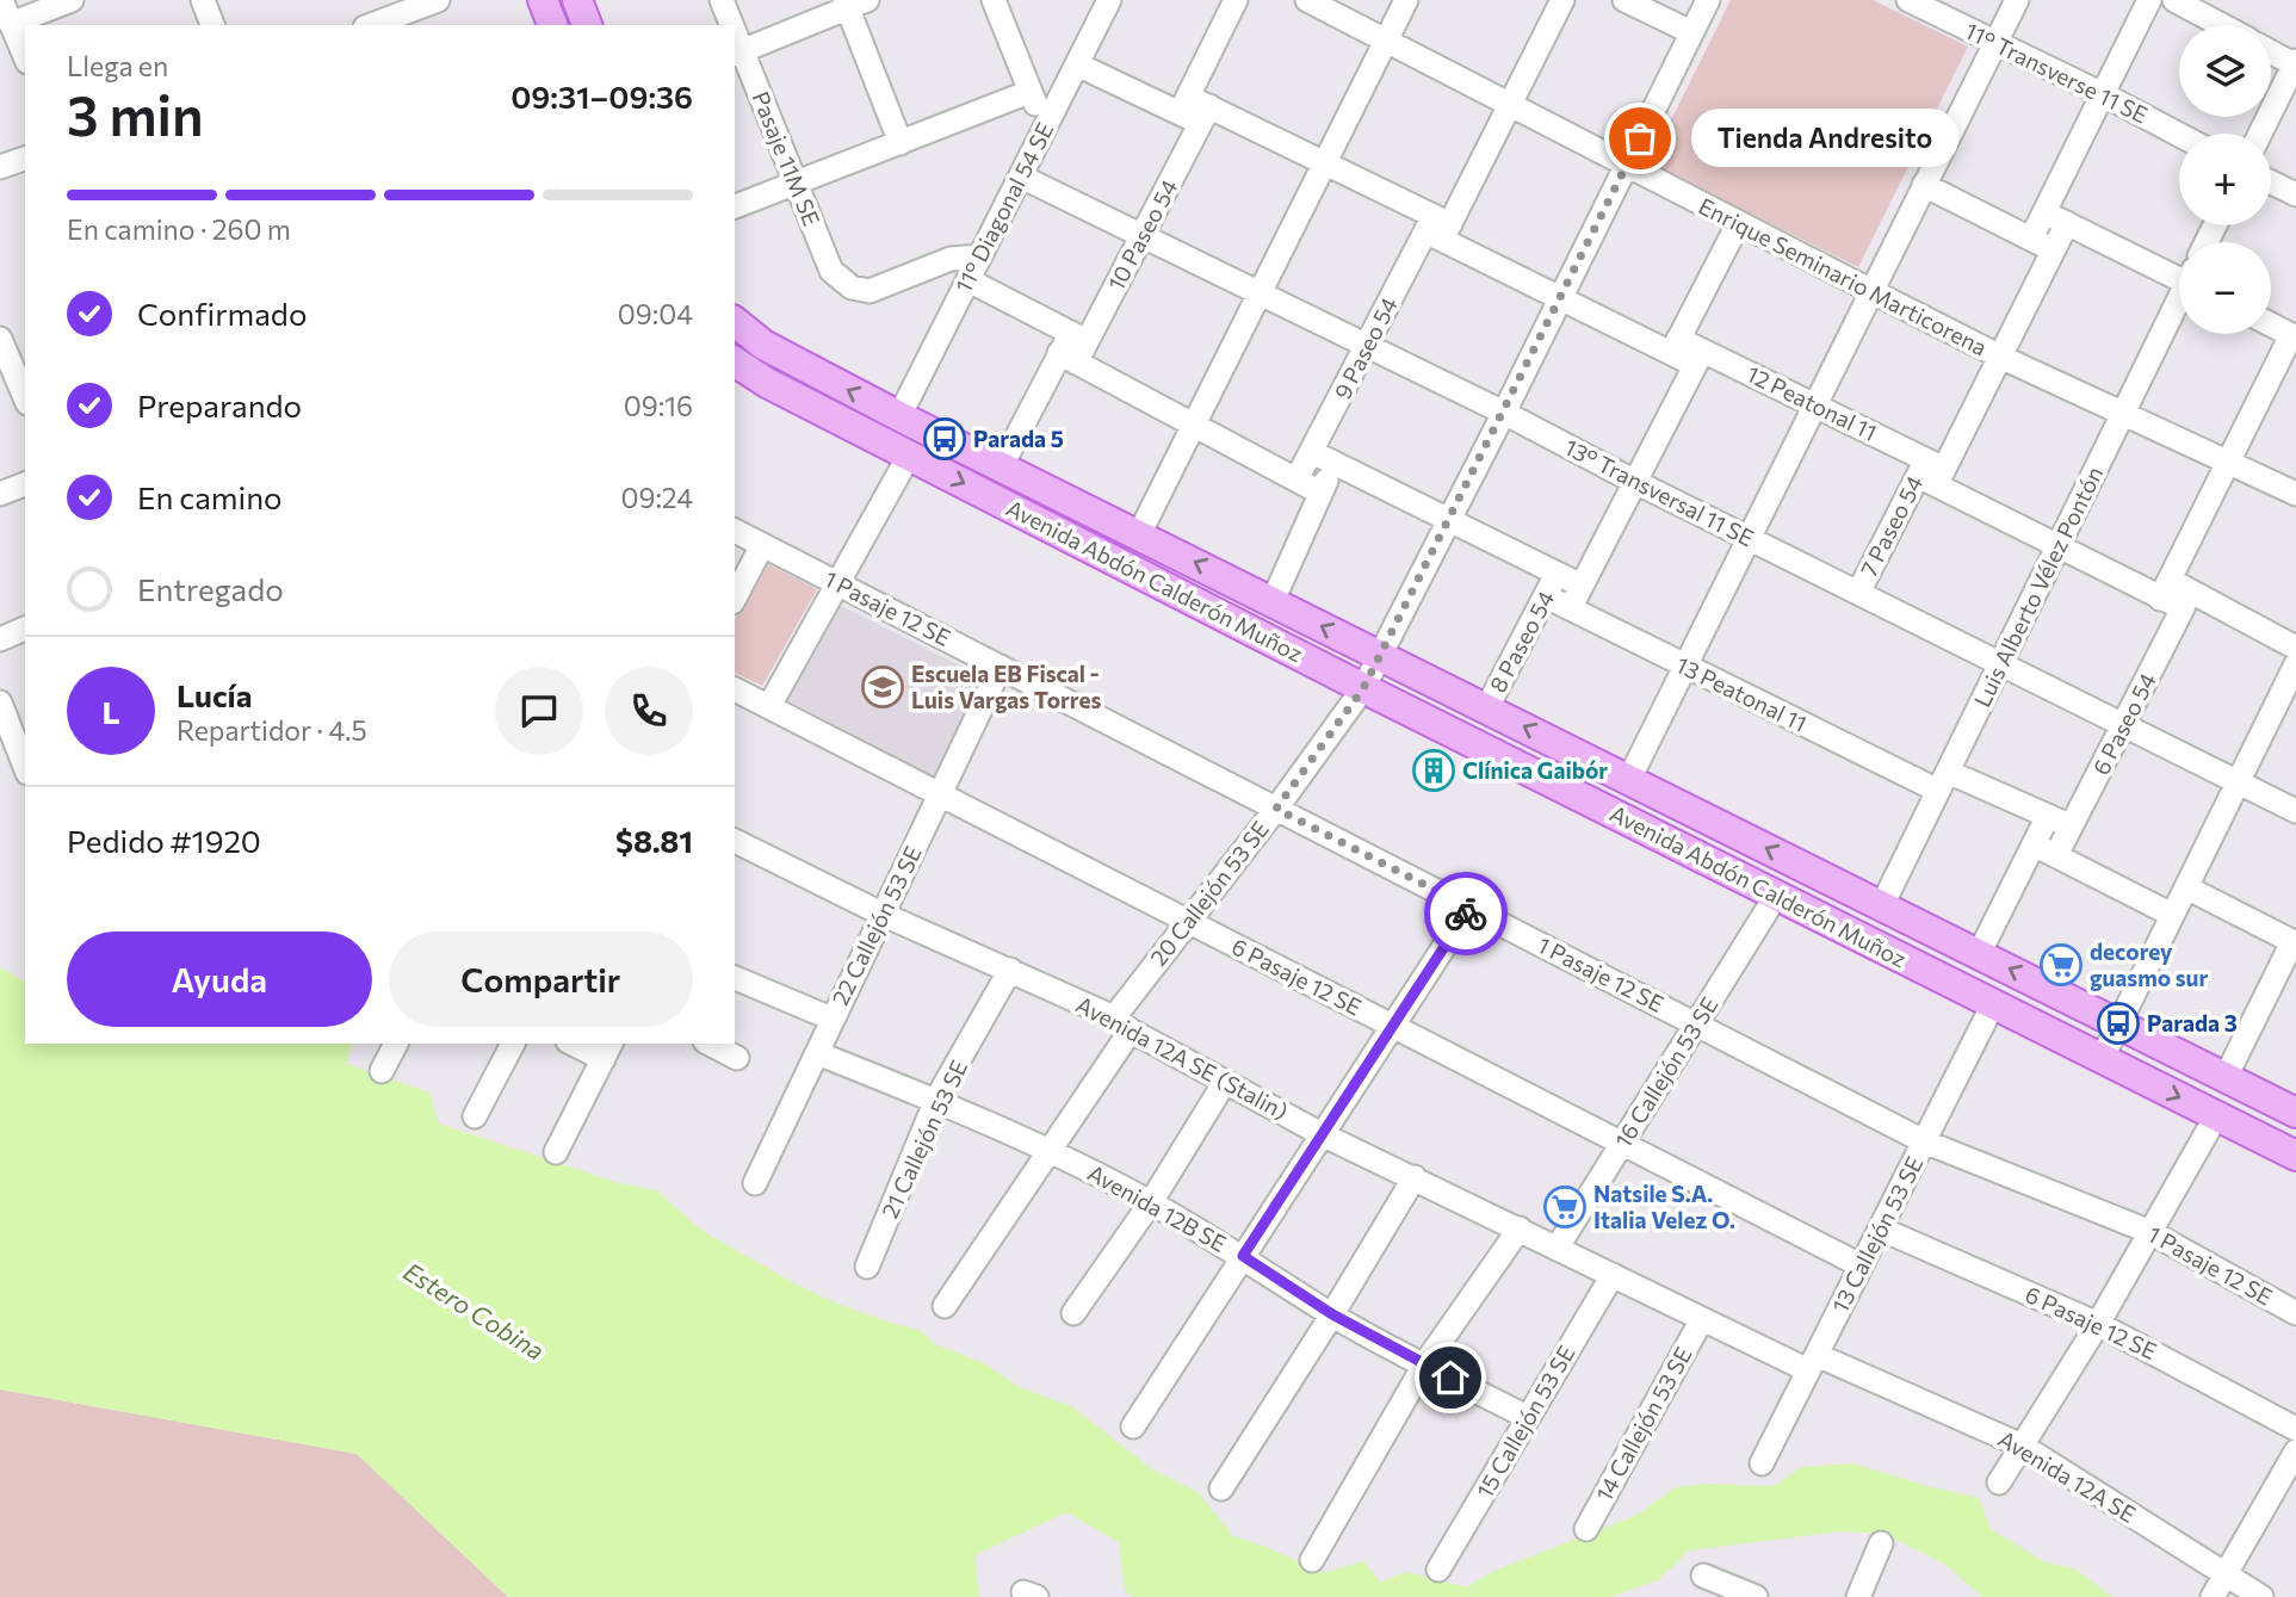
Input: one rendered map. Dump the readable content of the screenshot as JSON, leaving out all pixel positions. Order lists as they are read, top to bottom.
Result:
{
  "streets": {
    "main road": ["Avenida Abdón Calderón Muñoz"],
    "street": [
      "11° Transverse 11 SE",
      "Pasaje 11M SE",
      "11° Diagonal 54 SE",
      "10 Paseo 54",
      "Enrique Seminario Marticorena",
      "9 Paseo 54",
      "12 Peatonal 11",
      "13° Transversal 11 SE",
      "7 Paseo 54",
      "Luis Alberto Vélez Pontón",
      "1 Pasaje 12 SE",
      "8 Paseo 54",
      "13 Peatonal 11",
      "6 Paseo 54",
      "20 Callejón 53 SE",
      "22 Callejón 53 SE",
      "6 Pasaje 12 SE",
      "Avenida 12A SE (Stalin)",
      "16 Callejón 53 SE",
      "21 Callejón 53 SE",
      "Avenida 12B SE",
      "13 Callejón 53 SE",
      "15 Callejón 53 SE",
      "14 Callejón 53 SE",
      "Avenida 12A SE"
    ]
  },
  "crossings": [
    ["Pasaje 11M SE", "11° Diagonal 54 SE"],
    ["11° Diagonal 54 SE", "12 Peatonal 11"],
    ["11° Diagonal 54 SE", "13° Transversal 11 SE"],
    ["11° Diagonal 54 SE", "Avenida Abdón Calderón Muñoz"],
    ["10 Paseo 54", "12 Peatonal 11"],
    ["10 Paseo 54", "13° Transversal 11 SE"],
    ["10 Paseo 54", "Avenida Abdón Calderón Muñoz"],
    ["Enrique Seminario Marticorena", "9 Paseo 54"],
    ["Enrique Seminario Marticorena", "7 Paseo 54"],
    ["Enrique Seminario Marticorena", "Luis Alberto Vélez Pontón"],
    ["Enrique Seminario Marticorena", "6 Paseo 54"],
    ["Enrique Seminario Marticorena", "20 Callejón 53 SE"],
    ["9 Paseo 54", "12 Peatonal 11"],
    ["9 Paseo 54", "13° Transversal 11 SE"],
    ["12 Peatonal 11", "7 Paseo 54"],
    ["12 Peatonal 11", "Luis Alberto Vélez Pontón"],
    ["12 Peatonal 11", "8 Paseo 54"],
    ["12 Peatonal 11", "6 Paseo 54"],
    ["12 Peatonal 11", "20 Callejón 53 SE"],
    ["13° Transversal 11 SE", "7 Paseo 54"],
    ["13° Transversal 11 SE", "Luis Alberto Vélez Pontón"],
    ["13° Transversal 11 SE", "8 Paseo 54"],
    ["13° Transversal 11 SE", "6 Paseo 54"],
    ["13° Transversal 11 SE", "20 Callejón 53 SE"],
    ["Avenida Abdón Calderón Muñoz", "Luis Alberto Vélez Pontón"],
    ["Avenida Abdón Calderón Muñoz", "8 Paseo 54"],
    ["Avenida Abdón Calderón Muñoz", "20 Callejón 53 SE"],
    ["Avenida Abdón Calderón Muñoz", "16 Callejón 53 SE"],
    ["Avenida Abdón Calderón Muñoz", "13 Callejón 53 SE"],
    ["Luis Alberto Vélez Pontón", "13 Peatonal 11"],
    ["1 Pasaje 12 SE", "20 Callejón 53 SE"],
    ["1 Pasaje 12 SE", "22 Callejón 53 SE"],
    ["1 Pasaje 12 SE", "16 Callejón 53 SE"],
    ["1 Pasaje 12 SE", "13 Callejón 53 SE"],
    ["8 Paseo 54", "13 Peatonal 11"],
    ["13 Peatonal 11", "6 Paseo 54"],
    ["20 Callejón 53 SE", "6 Pasaje 12 SE"],
    ["20 Callejón 53 SE", "Avenida 12A SE (Stalin)"],
    ["20 Callejón 53 SE", "Avenida 12B SE"],
    ["22 Callejón 53 SE", "6 Pasaje 12 SE"],
    ["22 Callejón 53 SE", "Avenida 12A SE (Stalin)"],
    ["22 Callejón 53 SE", "Avenida 12B SE"],
    ["6 Pasaje 12 SE", "16 Callejón 53 SE"],
    ["6 Pasaje 12 SE", "13 Callejón 53 SE"],
    ["Avenida 12A SE (Stalin)", "16 Callejón 53 SE"],
    ["Avenida 12A SE (Stalin)", "21 Callejón 53 SE"],
    ["Avenida 12A SE (Stalin)", "13 Callejón 53 SE"],
    ["Avenida 12A SE (Stalin)", "15 Callejón 53 SE"],
    ["Avenida 12A SE (Stalin)", "14 Callejón 53 SE"],
    ["Avenida 12A SE (Stalin)", "Avenida 12A SE"],
    ["21 Callejón 53 SE", "Avenida 12B SE"],
    ["Avenida 12B SE", "15 Callejón 53 SE"],
    ["13 Callejón 53 SE", "Avenida 12A SE"]
  ],
  "water": ["Estero Cobina"],
  "places": {
    "other": ["Tienda Andresito"],
    "bus stop": ["Parada 5", "Parada 3"],
    "school or university": ["Escuela EB Fiscal - Luis Vargas Torres"],
    "building": ["Clínica Gaibór"],
    "supermarket": ["decorey guasmo sur", "Natsile S.A. Italia Velez O."]
  },
  "page": {
    "map_buttons": ["+", "−"],
    "heading": ["3 min", "Llega en", "09:31–09:36"],
    "panel": [
      "Lucía",
      "Repartidor · 4.5",
      "Pedido #1920",
      "$8.81"
    ],
    "bubble": "Tienda Andresito",
    "bar": "En camino · 260 m",
    "list": [
      ["Confirmado", "09:04"],
      ["Preparando", "09:16"],
      ["En camino", "09:24"],
      "Entregado"
    ],
    "round": "L",
    "buttons": ["Ayuda", "Compartir"]
  }
}
